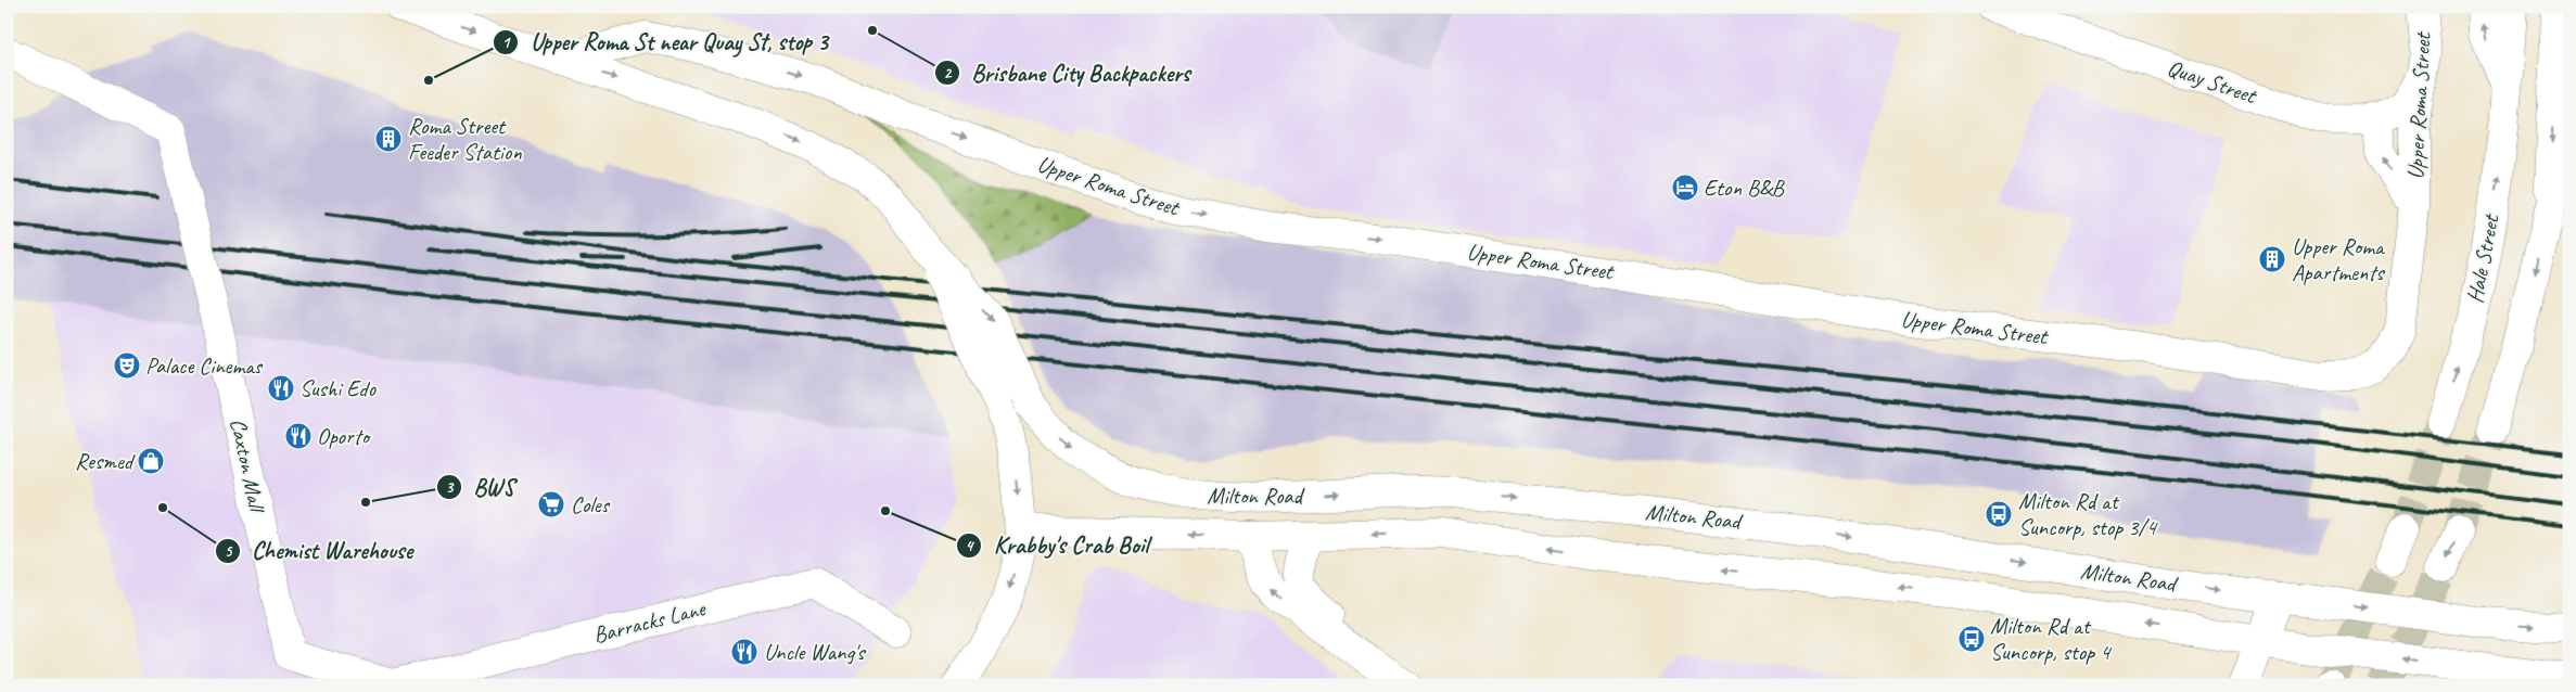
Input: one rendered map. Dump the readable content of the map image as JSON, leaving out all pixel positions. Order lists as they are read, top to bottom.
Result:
{
  "streets": {
    "main road": [
      "Quay Street",
      "Upper Roma Street",
      "Hale Street",
      "Caxton Mall",
      "Milton Road",
      "Barracks Lane"
    ]
  },
  "crossings": [
    ["Quay Street", "Upper Roma Street"],
    ["Caxton Mall", "Barracks Lane"]
  ],
  "one_way": ["Upper Roma Street"],
  "places": {
    "other": [
      "Brisbane City Backpackers",
      "Upper Roma St near Quay St, stop 3",
      "BWS",
      "Chemist Warehouse",
      "Krabby's Crab Boil"
    ],
    "building": ["Roma Street Feeder Station", "Upper Roma Apartments"],
    "hotel": ["Eton B&B"],
    "theatre": ["Palace Cinemas"],
    "restaurant": ["Sushi Edo", "Oporto", "Uncle Wang's"],
    "shop": ["Resmed"],
    "supermarket": ["Coles"],
    "bus stop": ["Milton Rd at Suncorp, stop 3/4", "Milton Rd at Suncorp, stop 4"]
  }
}
